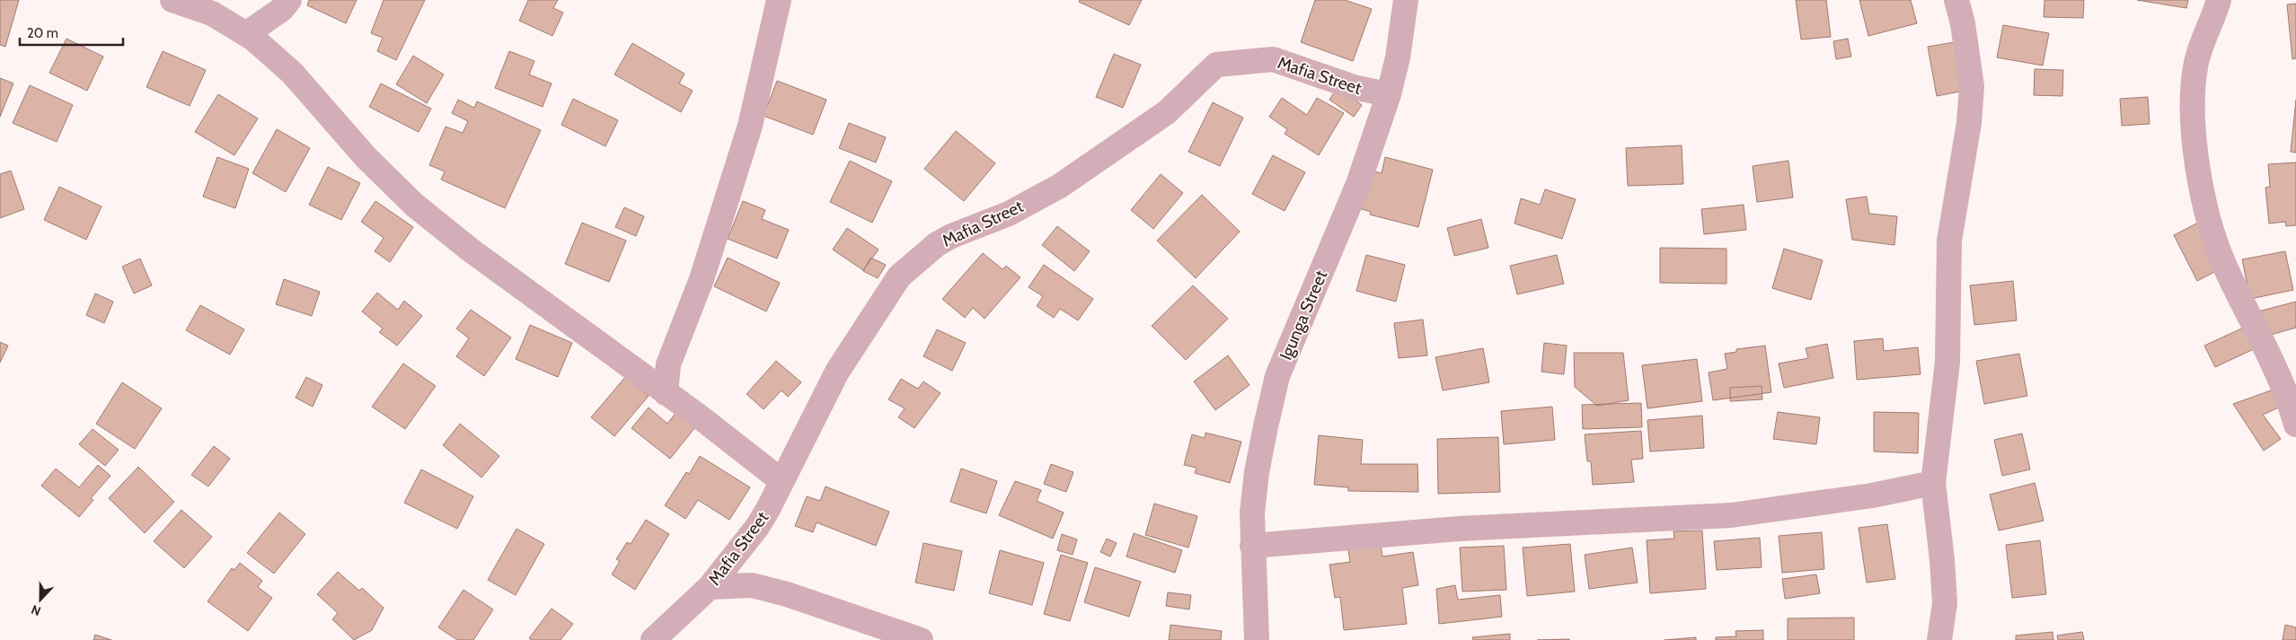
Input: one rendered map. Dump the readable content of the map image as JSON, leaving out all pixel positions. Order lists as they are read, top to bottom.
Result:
{
  "streets": {
    "street": ["Mafia Street", "Igunga Street"]
  },
  "crossings": [
    ["Mafia Street", "Igunga Street"]
  ],
  "scale_bar": "20 m",
  "north": "bottom"
}
